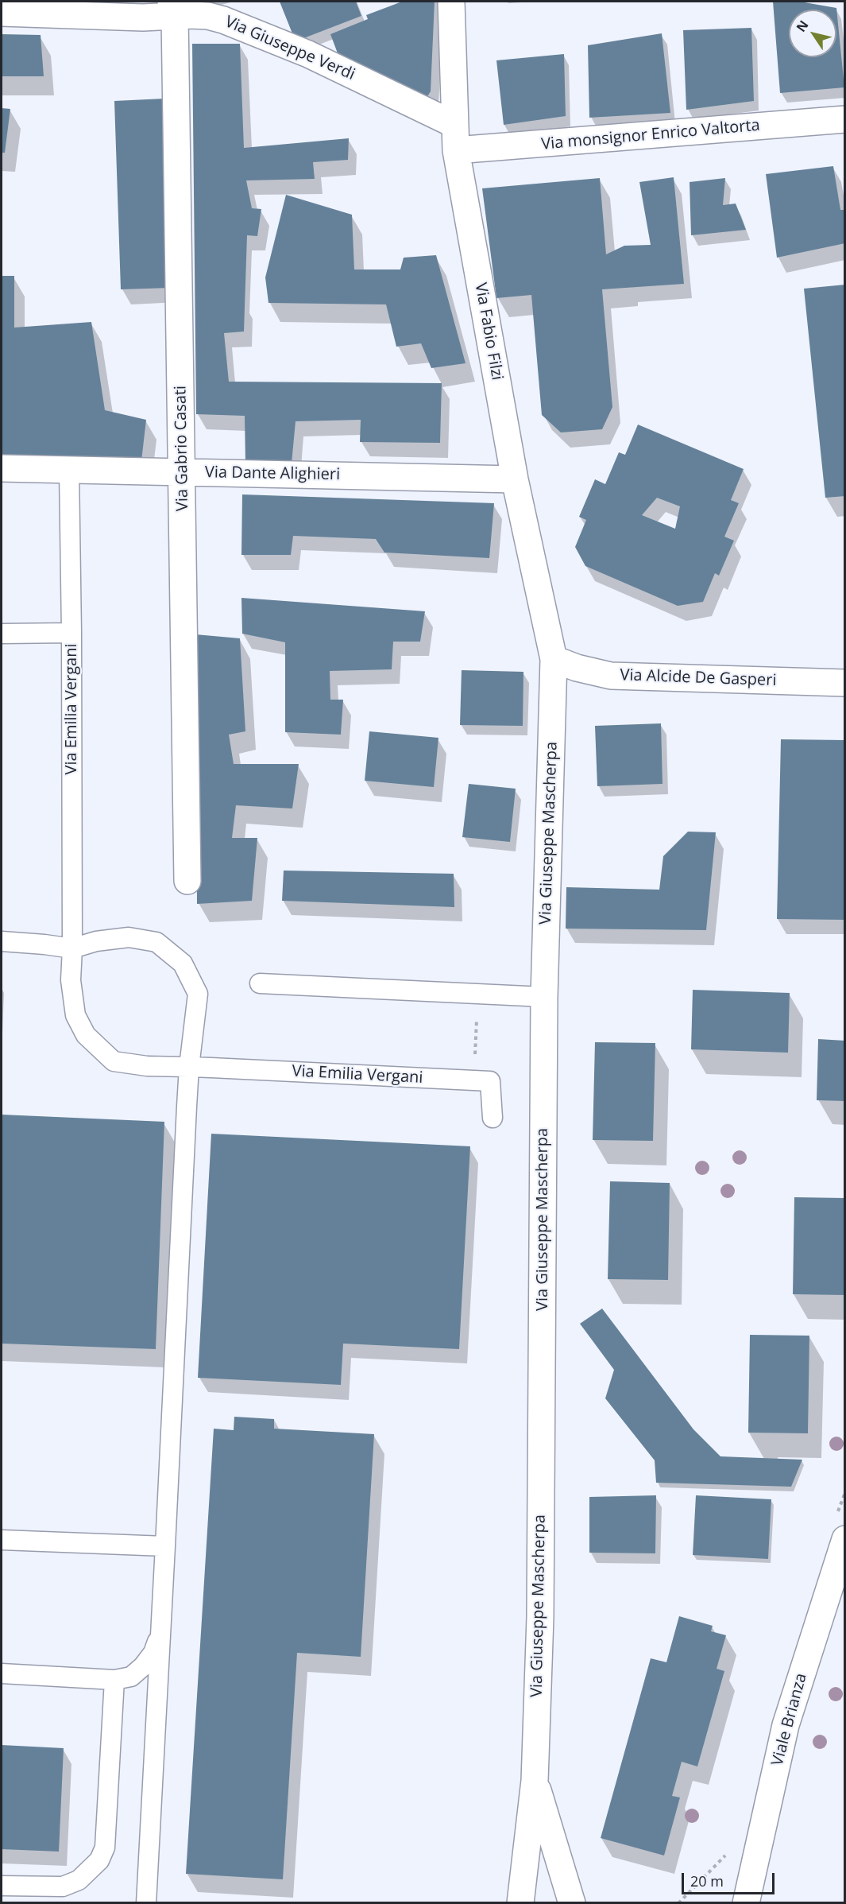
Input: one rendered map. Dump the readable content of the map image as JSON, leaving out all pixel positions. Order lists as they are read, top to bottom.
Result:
{
  "streets": {
    "street": [
      "Via Giuseppe Verdi",
      "Via monsignor Enrico Valtorta",
      "Via Fabio Filzi",
      "Via Gabrio Casati",
      "Via Dante Alighieri",
      "Via Alcide De Gasperi",
      "Via Giuseppe Mascherpa",
      "Viale Brianza"
    ],
    "lane": ["Via Emilia Vergani"]
  },
  "crossings": [
    ["Via Giuseppe Verdi", "Via Fabio Filzi"],
    ["Via Giuseppe Verdi", "Via Gabrio Casati"],
    ["Via monsignor Enrico Valtorta", "Via Fabio Filzi"],
    ["Via Fabio Filzi", "Via Dante Alighieri"],
    ["Via Fabio Filzi", "Via Alcide De Gasperi"],
    ["Via Fabio Filzi", "Via Giuseppe Mascherpa"],
    ["Via Gabrio Casati", "Via Dante Alighieri"],
    ["Via Dante Alighieri", "Via Emilia Vergani"],
    ["Via Alcide De Gasperi", "Via Giuseppe Mascherpa"]
  ],
  "scale_bar": "20 m",
  "north": "top left"
}
